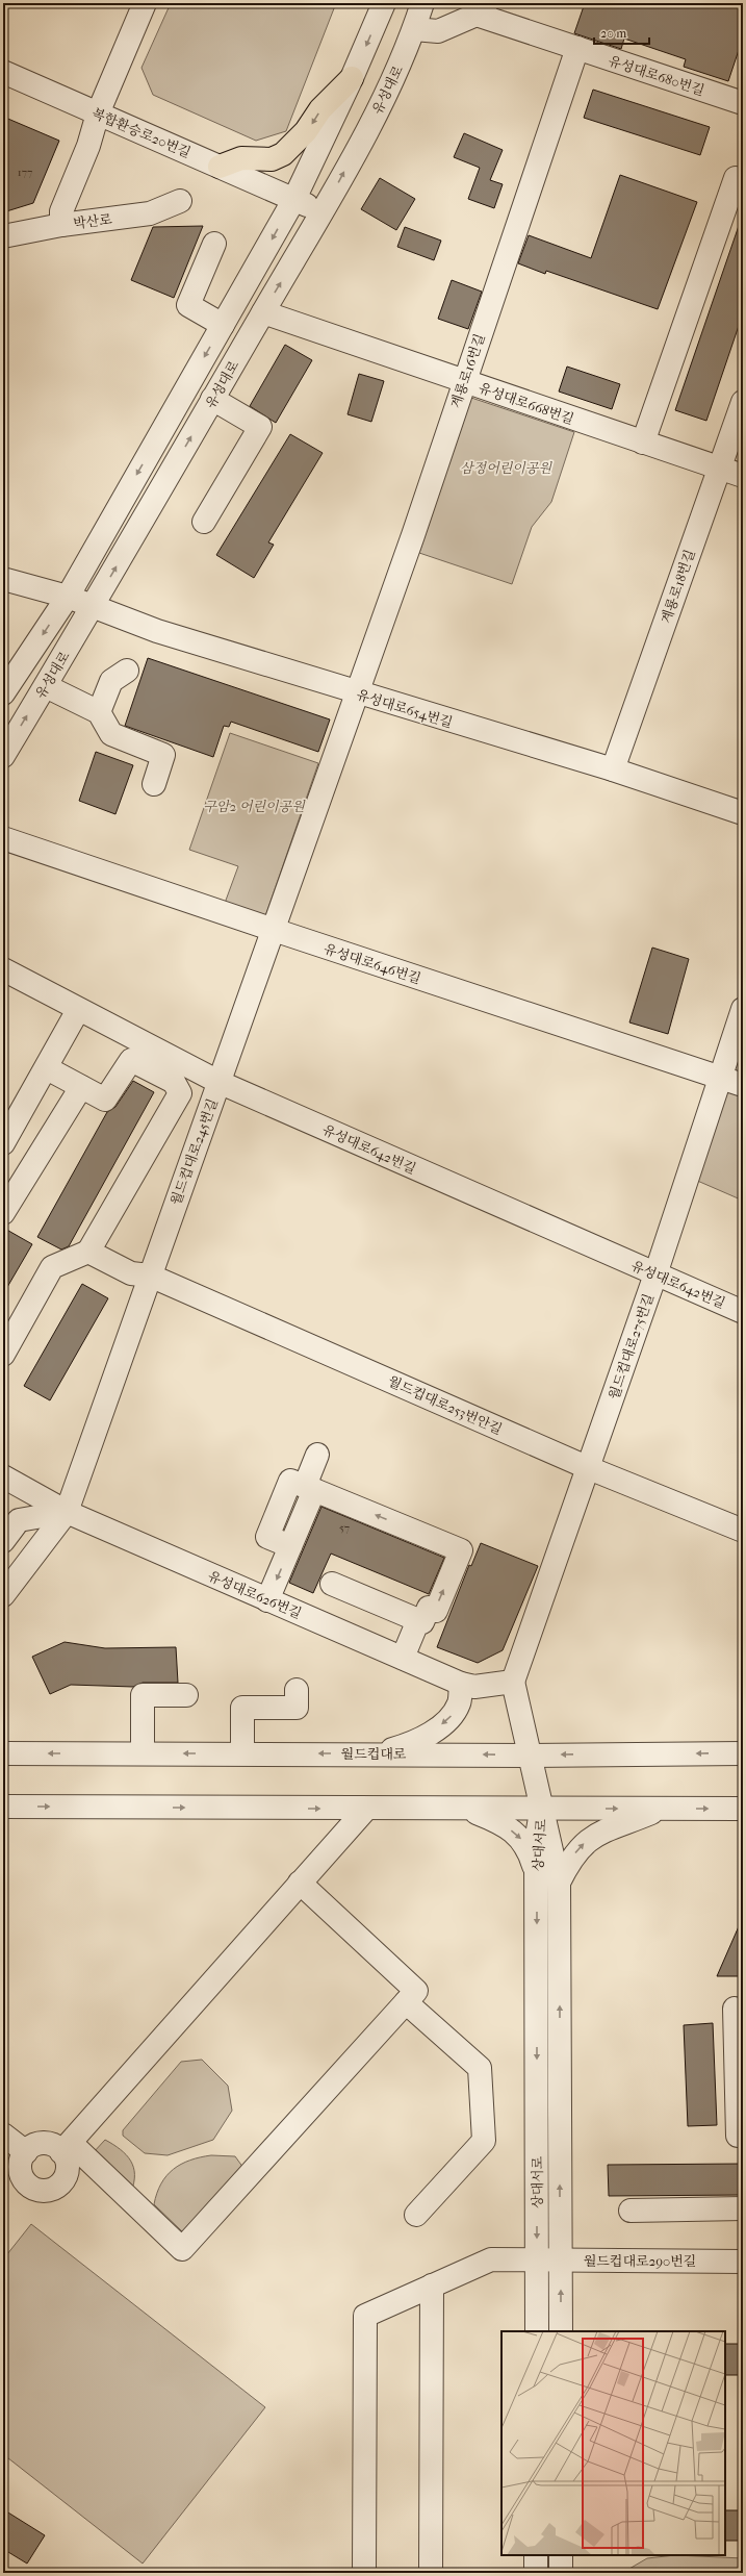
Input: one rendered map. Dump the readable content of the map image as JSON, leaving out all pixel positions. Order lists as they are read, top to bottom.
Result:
{
  "streets": {
    "street": [
      "유성대로680번길",
      "유성대로",
      "복합환승로20번길",
      "박산로",
      "계룡로16번길",
      "유성대로668번길",
      "계룡로18번길",
      "유성대로654번길",
      "유성대로646번길",
      "유성대로642번길",
      "월드컵대로245번길",
      "월드컵대로275번길",
      "월드컵대로253번안길",
      "유성대로626번길",
      "월드컵대로",
      "상대서로",
      "월드컵대로290번길"
    ]
  },
  "crossings": [
    ["유성대로680번길", "유성대로"],
    ["유성대로680번길", "계룡로16번길"],
    ["유성대로", "유성대로668번길"],
    ["유성대로", "유성대로654번길"],
    ["계룡로16번길", "유성대로668번길"],
    ["계룡로16번길", "유성대로654번길"],
    ["계룡로16번길", "월드컵대로245번길"],
    ["유성대로668번길", "계룡로18번길"],
    ["계룡로18번길", "유성대로654번길"],
    ["유성대로654번길", "월드컵대로245번길"],
    ["유성대로646번길", "월드컵대로245번길"],
    ["유성대로646번길", "월드컵대로275번길"],
    ["유성대로642번길", "월드컵대로245번길"],
    ["유성대로642번길", "월드컵대로275번길"],
    ["월드컵대로245번길", "월드컵대로253번안길"],
    ["월드컵대로245번길", "유성대로626번길"],
    ["월드컵대로275번길", "월드컵대로253번안길"],
    ["월드컵대로275번길", "유성대로626번길"],
    ["상대서로", "월드컵대로290번길"]
  ],
  "parks": ["삼정어린이공원", "구암2 어린이공원"],
  "house_numbers": ["177", "57"],
  "scale_bar": "20 m"
}
